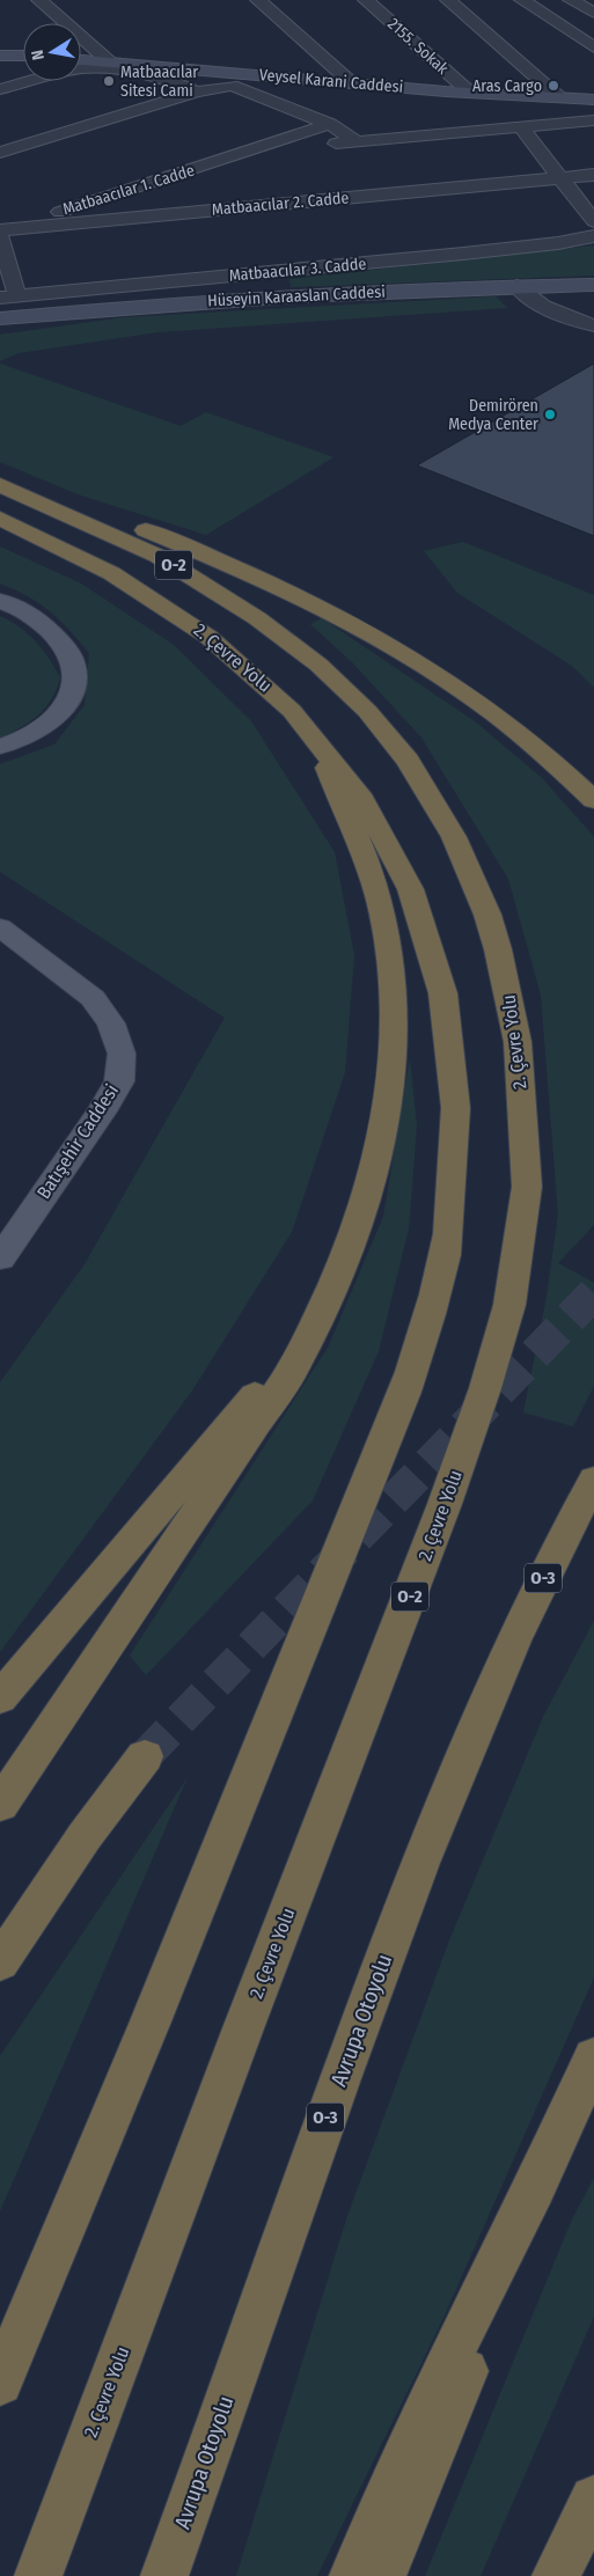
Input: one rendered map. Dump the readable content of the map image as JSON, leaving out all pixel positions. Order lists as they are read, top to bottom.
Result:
{
  "streets": {
    "highway": [
      "O-2",
      "2. Çevre Yolu",
      "O-3",
      "Avrupa Otoyolu"
    ],
    "main road": ["Veysel Karani Caddesi", "Hüseyin Karaaslan Caddesi", "Batışehir Caddesi"],
    "street": [
      "2155. Sokak",
      "Matbaacılar 1. Cadde",
      "Matbaacılar 2. Cadde",
      "Matbaacılar 3. Cadde"
    ]
  },
  "crossings": [
    ["2155. Sokak", "Veysel Karani Caddesi"],
    ["Matbaacılar 1. Cadde", "Matbaacılar 2. Cadde"],
    ["O-2", "2. Çevre Yolu"]
  ],
  "places": ["Matbaacılar Sitesi Cami", "Aras Cargo", "Demirören Medya Center"],
  "north": "left"
}
